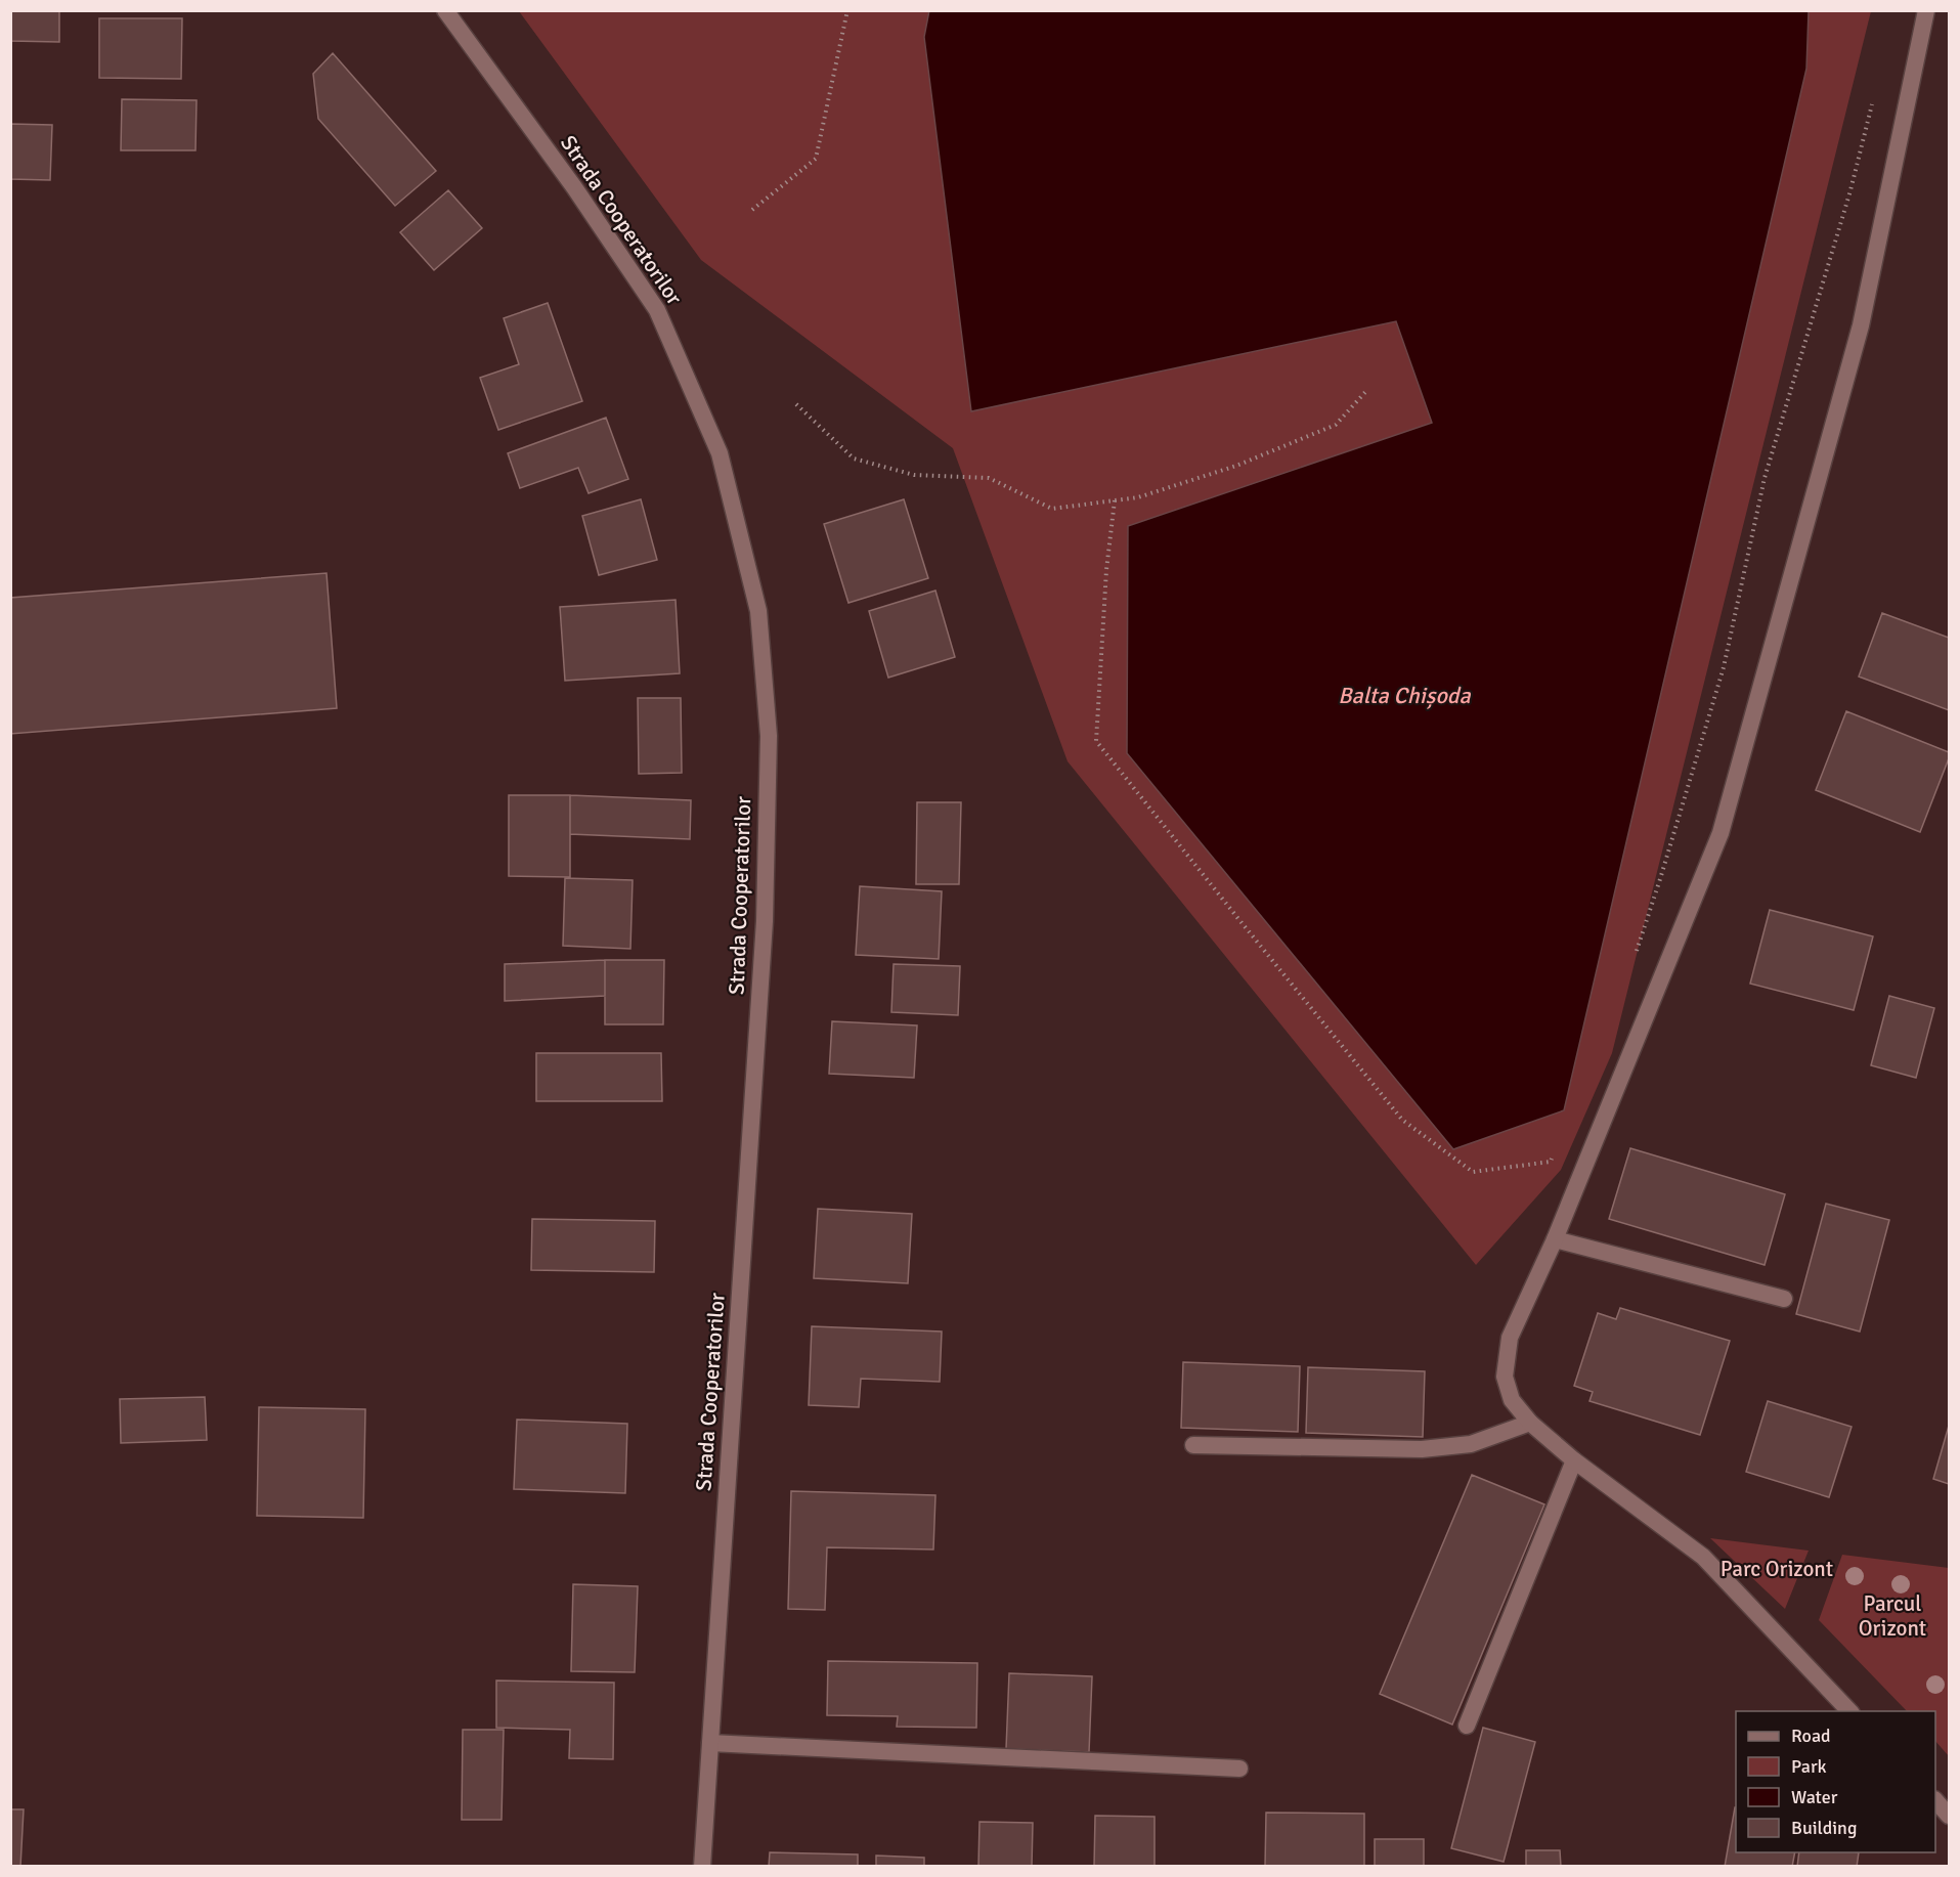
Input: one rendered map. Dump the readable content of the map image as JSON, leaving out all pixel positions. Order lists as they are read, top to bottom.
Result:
{
  "streets": {
    "street": ["Strada Cooperatorilor"]
  },
  "water": ["Balta Chișoda"],
  "parks": ["Parc Orizont", "Parcul Orizont"],
  "legend": [
    "Road",
    "Park",
    "Water",
    "Building"
  ]
}
